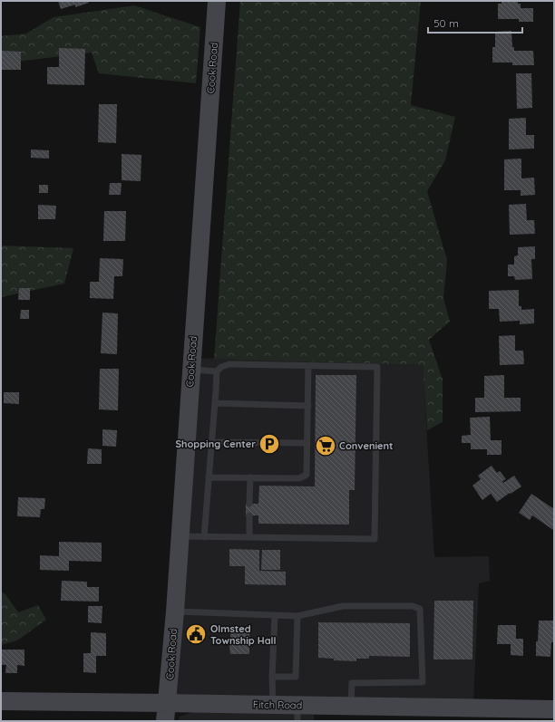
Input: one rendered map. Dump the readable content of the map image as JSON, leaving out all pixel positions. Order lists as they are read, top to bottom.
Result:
{
  "streets": {
    "street": ["Cook Road", "Fitch Road"]
  },
  "crossings": [
    ["Cook Road", "Fitch Road"]
  ],
  "places": {
    "parking": ["Shopping Center"],
    "supermarket": ["Convenient"],
    "public building": ["Olmsted Township Hall"]
  },
  "scale_bar": "50 m"
}
